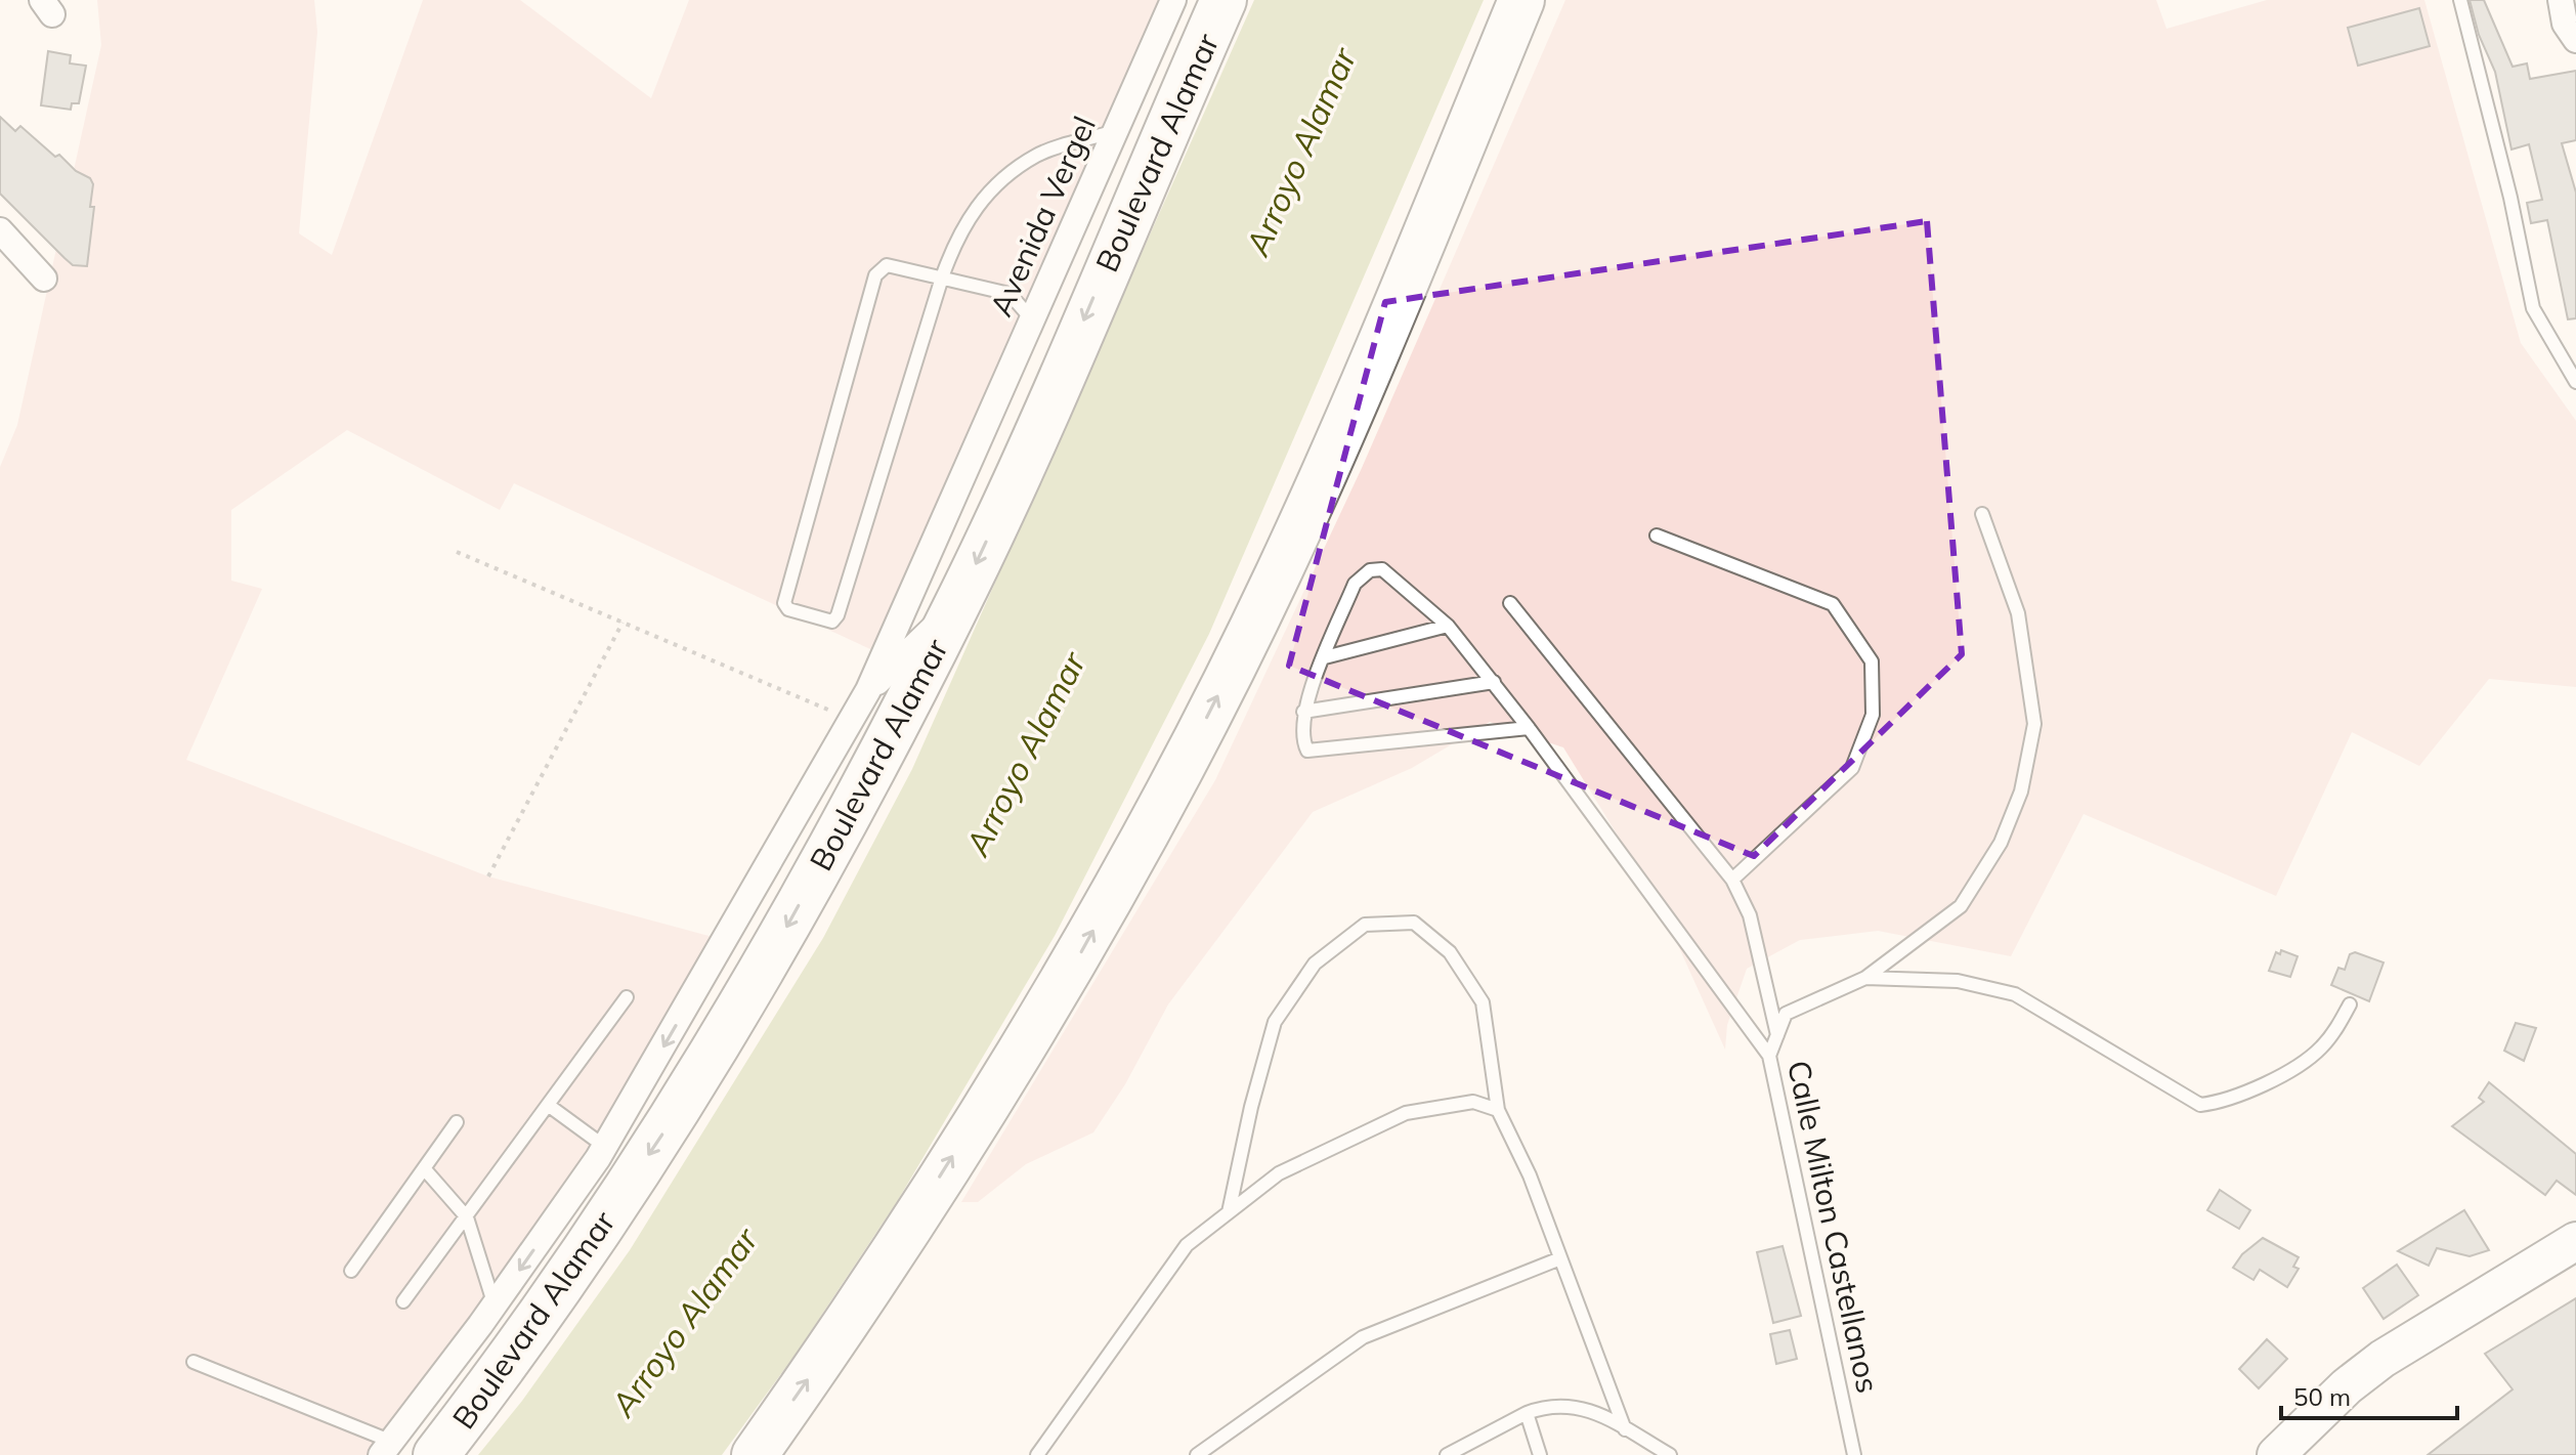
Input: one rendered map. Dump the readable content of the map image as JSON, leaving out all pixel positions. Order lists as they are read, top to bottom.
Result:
{
  "streets": {
    "highway": ["Boulevard Alamar"],
    "street": ["Avenida Vergel"],
    "lane": ["Calle Milton Castellanos"]
  },
  "water": ["Arroyo Alamar"],
  "scale_bar": "50 m"
}
